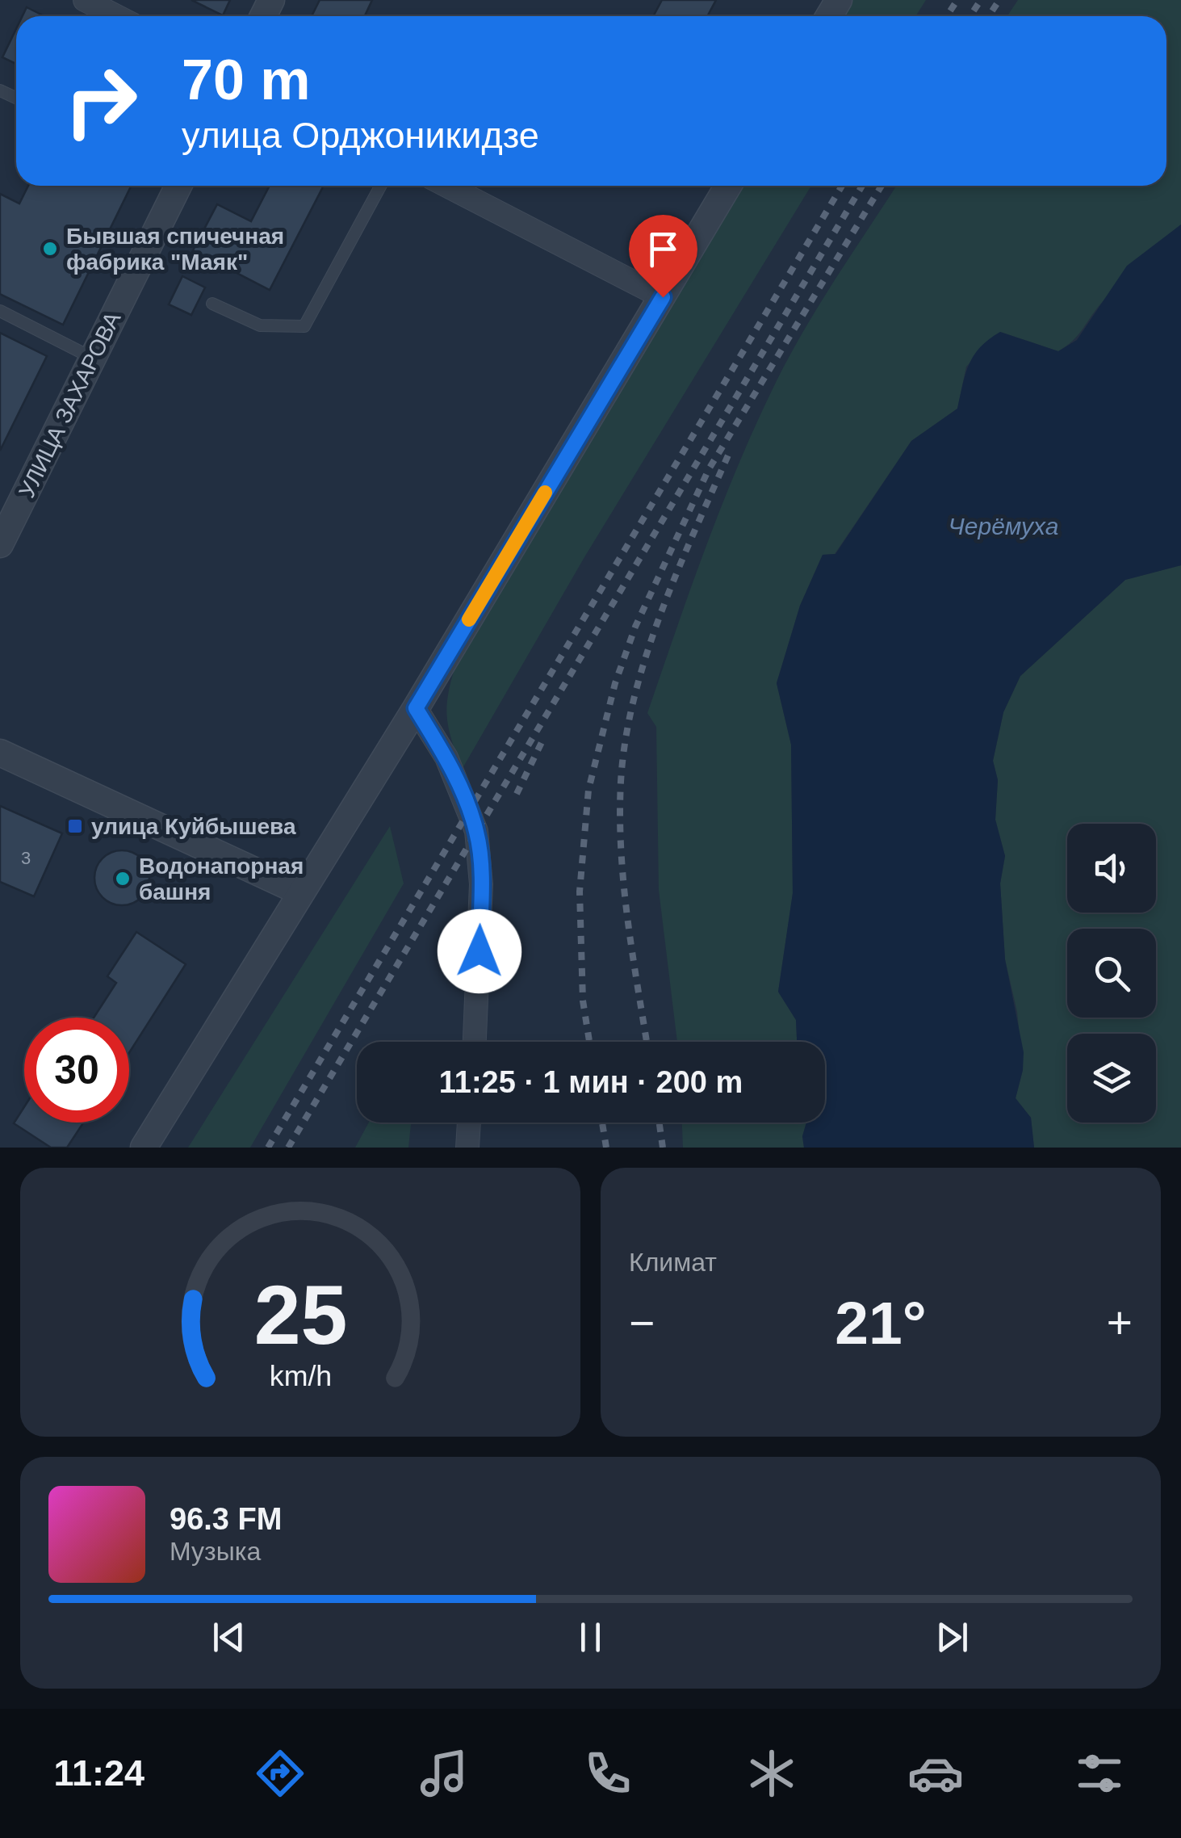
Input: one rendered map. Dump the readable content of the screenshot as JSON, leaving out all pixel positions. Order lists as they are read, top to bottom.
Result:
{
  "streets": {
    "street": ["УЛИЦА ЗАХАРОВА"]
  },
  "water": ["Черёмуха"],
  "places": {
    "other": ["Бывшая спичечная фабрика \"Маяк\"", "Водонапорная башня"],
    "transit": ["улица Куйбышева"]
  },
  "house_numbers": ["3"],
  "page": {
    "turn": ["70 m", "улица Орджоникидзе"],
    "limit": "30",
    "trip": "11:25 · 1 мин · 200 m",
    "tile": "Климат",
    "heat": ["−", "21°", "+"],
    "song": ["96.3 FM", "Музыка"],
    "tabs": "11:24",
    "gauge": ["25", "km/h"]
  }
}
